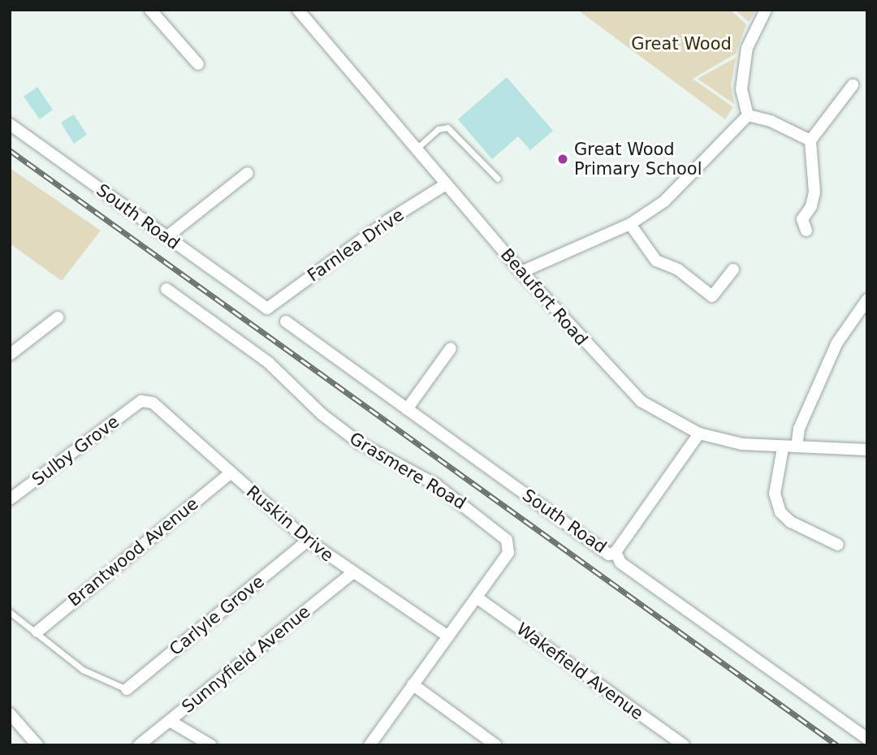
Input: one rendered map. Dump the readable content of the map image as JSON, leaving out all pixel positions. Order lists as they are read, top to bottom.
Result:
{
  "streets": {
    "street": [
      "South Road",
      "Farnlea Drive",
      "Beaufort Road",
      "Sulby Grove",
      "Grasmere Road",
      "Ruskin Drive",
      "Brantwood Avenue",
      "Carlyle Grove",
      "Sunnyfield Avenue",
      "Wakefield Avenue"
    ]
  },
  "crossings": [
    ["South Road", "Farnlea Drive"],
    ["Farnlea Drive", "Beaufort Road"],
    ["Sulby Grove", "Ruskin Drive"],
    ["Grasmere Road", "Ruskin Drive"],
    ["Grasmere Road", "Wakefield Avenue"],
    ["Ruskin Drive", "Brantwood Avenue"],
    ["Ruskin Drive", "Carlyle Grove"],
    ["Ruskin Drive", "Sunnyfield Avenue"]
  ],
  "parks": ["Great Wood"],
  "places": ["Great Wood Primary School"]
}
